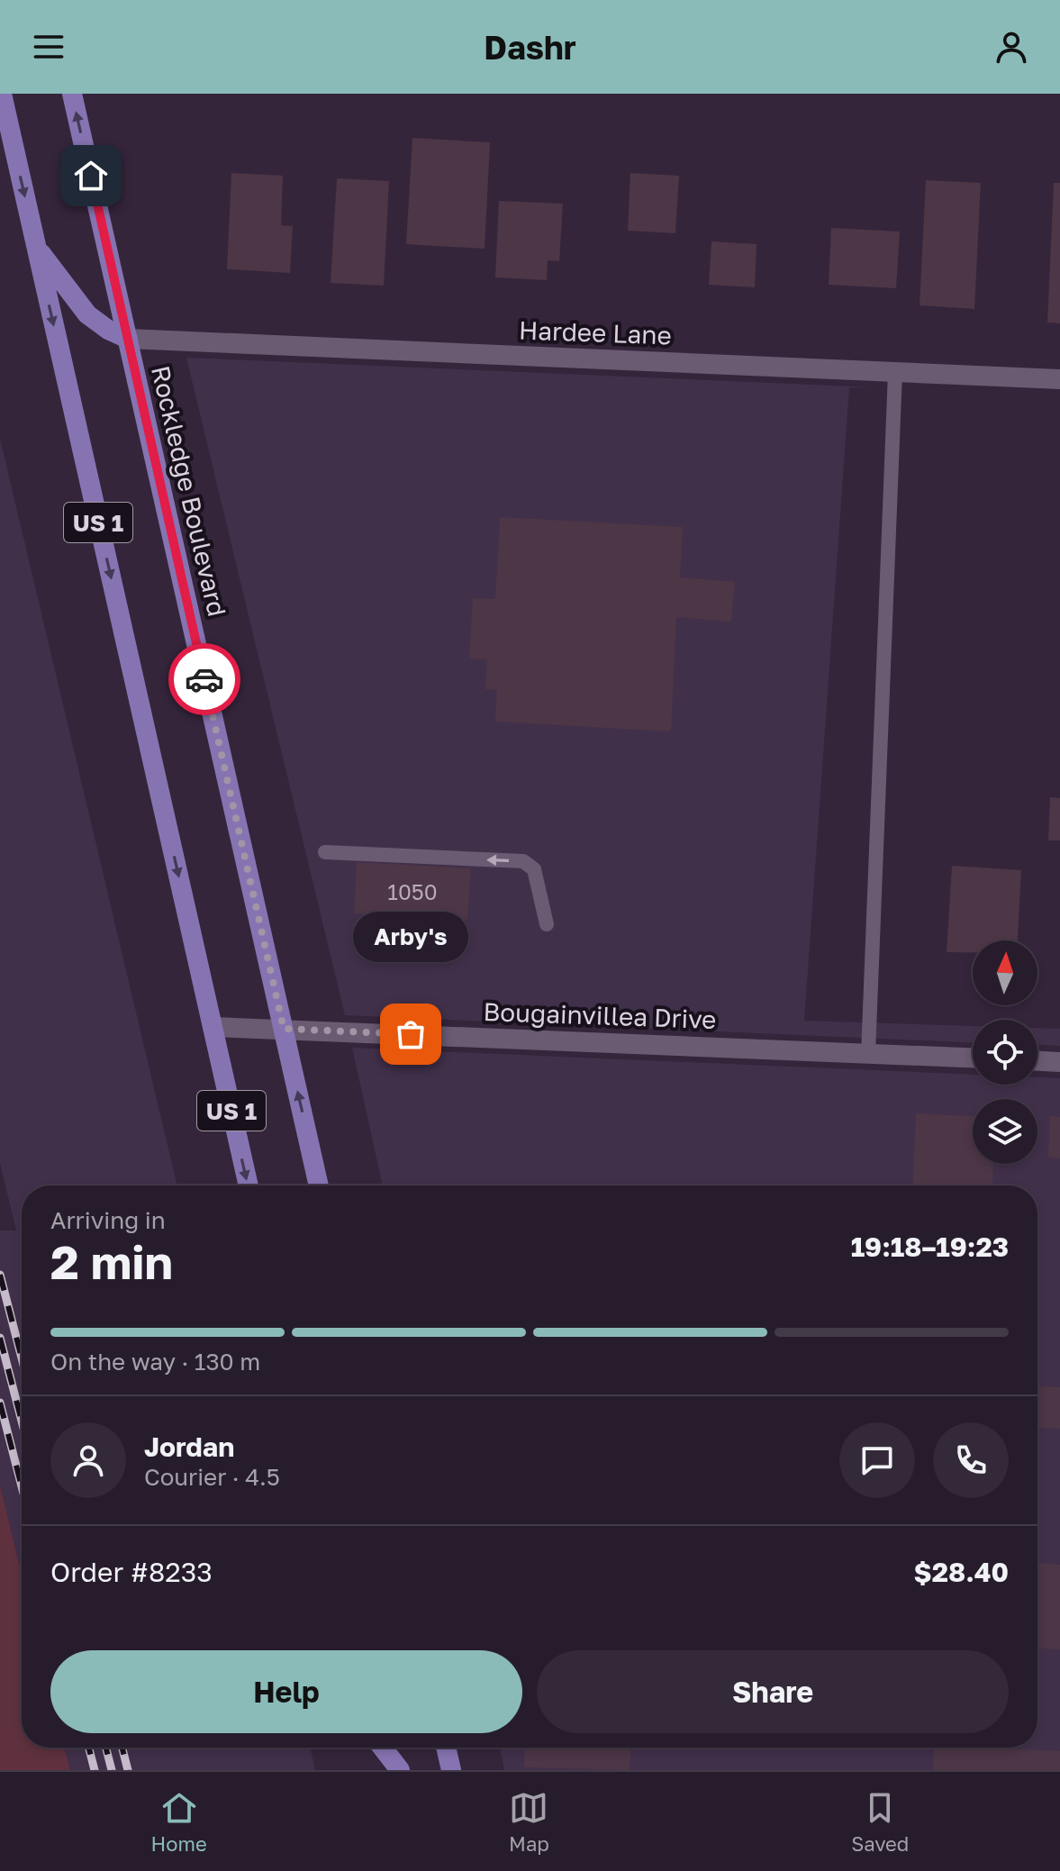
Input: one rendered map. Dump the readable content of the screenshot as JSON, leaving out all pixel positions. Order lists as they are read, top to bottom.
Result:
{
  "streets": {
    "main road": ["Rockledge Boulevard", "US 1"],
    "street": ["Hardee Lane", "Bougainvillea Drive"]
  },
  "crossings": [
    ["Hardee Lane", "Rockledge Boulevard"],
    ["Rockledge Boulevard", "Bougainvillea Drive"],
    ["US 1", "Bougainvillea Drive"]
  ],
  "places": ["Arby's"],
  "house_numbers": ["1050"],
  "north": "top",
  "page": {
    "header": "Dashr",
    "bubble": "Arby's",
    "heading": ["2 min", "Arriving in", "19:18–19:23"],
    "panel": [
      "Jordan",
      "Courier · 4.5",
      "Order #8233",
      "$28.40"
    ],
    "bar": "On the way · 130 m",
    "buttons": ["Help", "Share"],
    "tabs": ["Home", "Map", "Saved"]
  }
}
